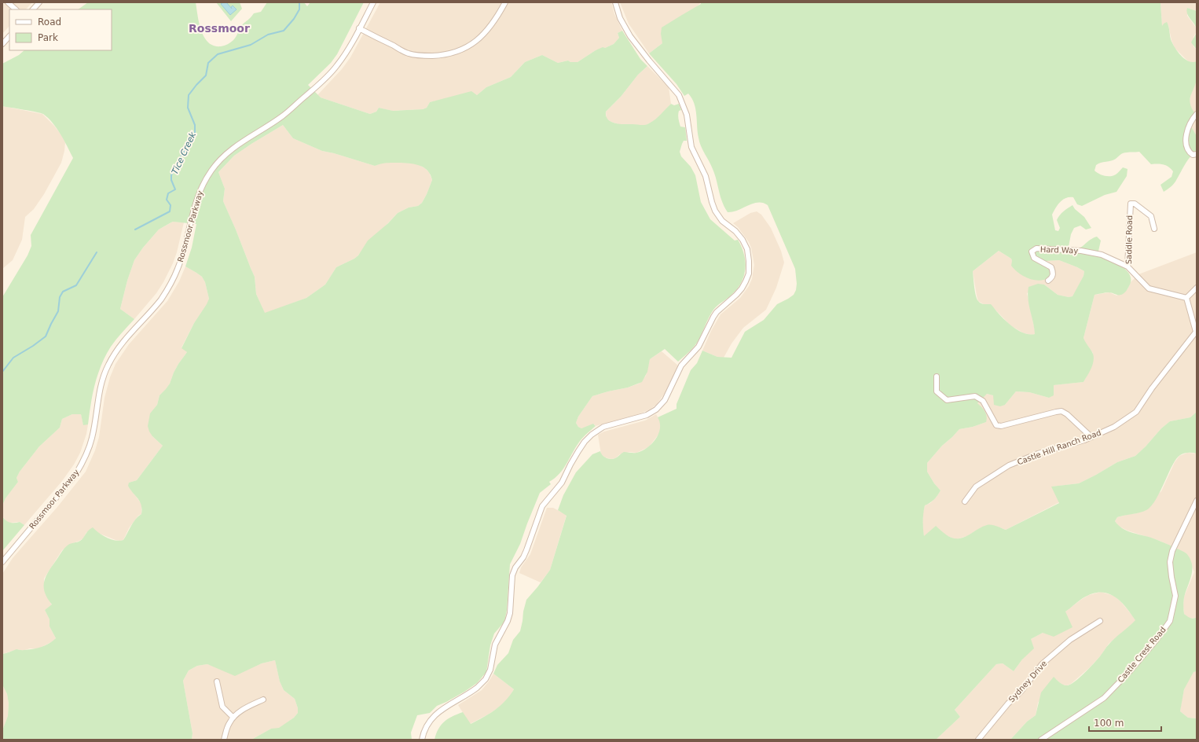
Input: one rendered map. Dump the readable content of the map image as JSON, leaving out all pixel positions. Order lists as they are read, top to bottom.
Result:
{
  "streets": {
    "street": [
      "Rossmoor Parkway",
      "Saddle Road",
      "Hard Way",
      "Castle Hill Ranch Road",
      "Castle Crest Road",
      "Sydney Drive"
    ]
  },
  "crossings": [
    ["Saddle Road", "Hard Way"]
  ],
  "districts": ["Rossmoor"],
  "water": ["Tice Creek"],
  "legend": ["Road", "Park"],
  "scale_bar": "100 m"
}
